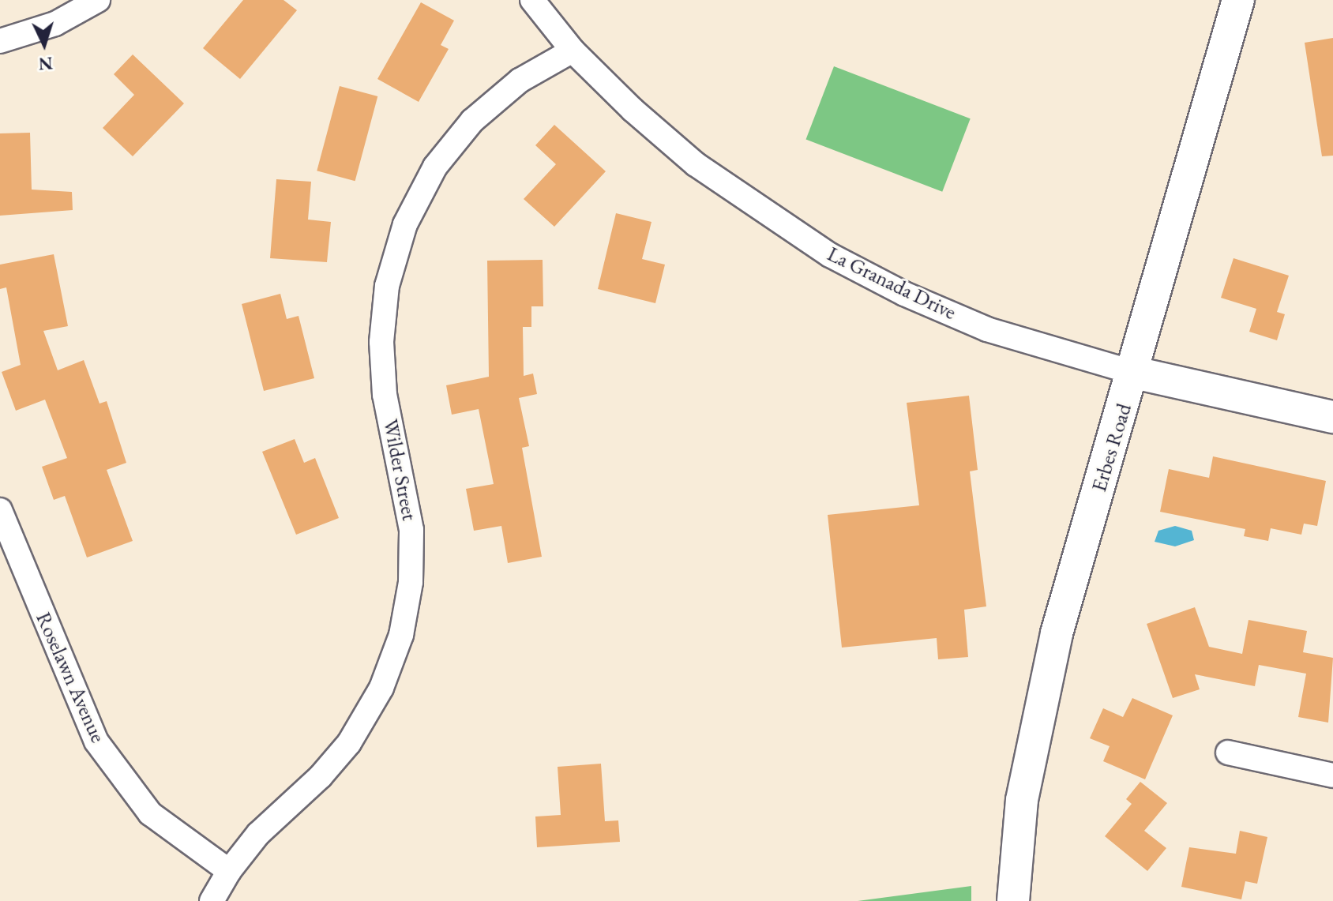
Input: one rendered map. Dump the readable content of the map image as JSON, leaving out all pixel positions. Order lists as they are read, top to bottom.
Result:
{
  "streets": {
    "main road": ["La Granada Drive", "Erbes Road"],
    "street": ["Wilder Street", "Roselawn Avenue"]
  },
  "crossings": [
    ["La Granada Drive", "Erbes Road"],
    ["La Granada Drive", "Wilder Street"],
    ["Wilder Street", "Roselawn Avenue"]
  ],
  "north": "bottom"
}
